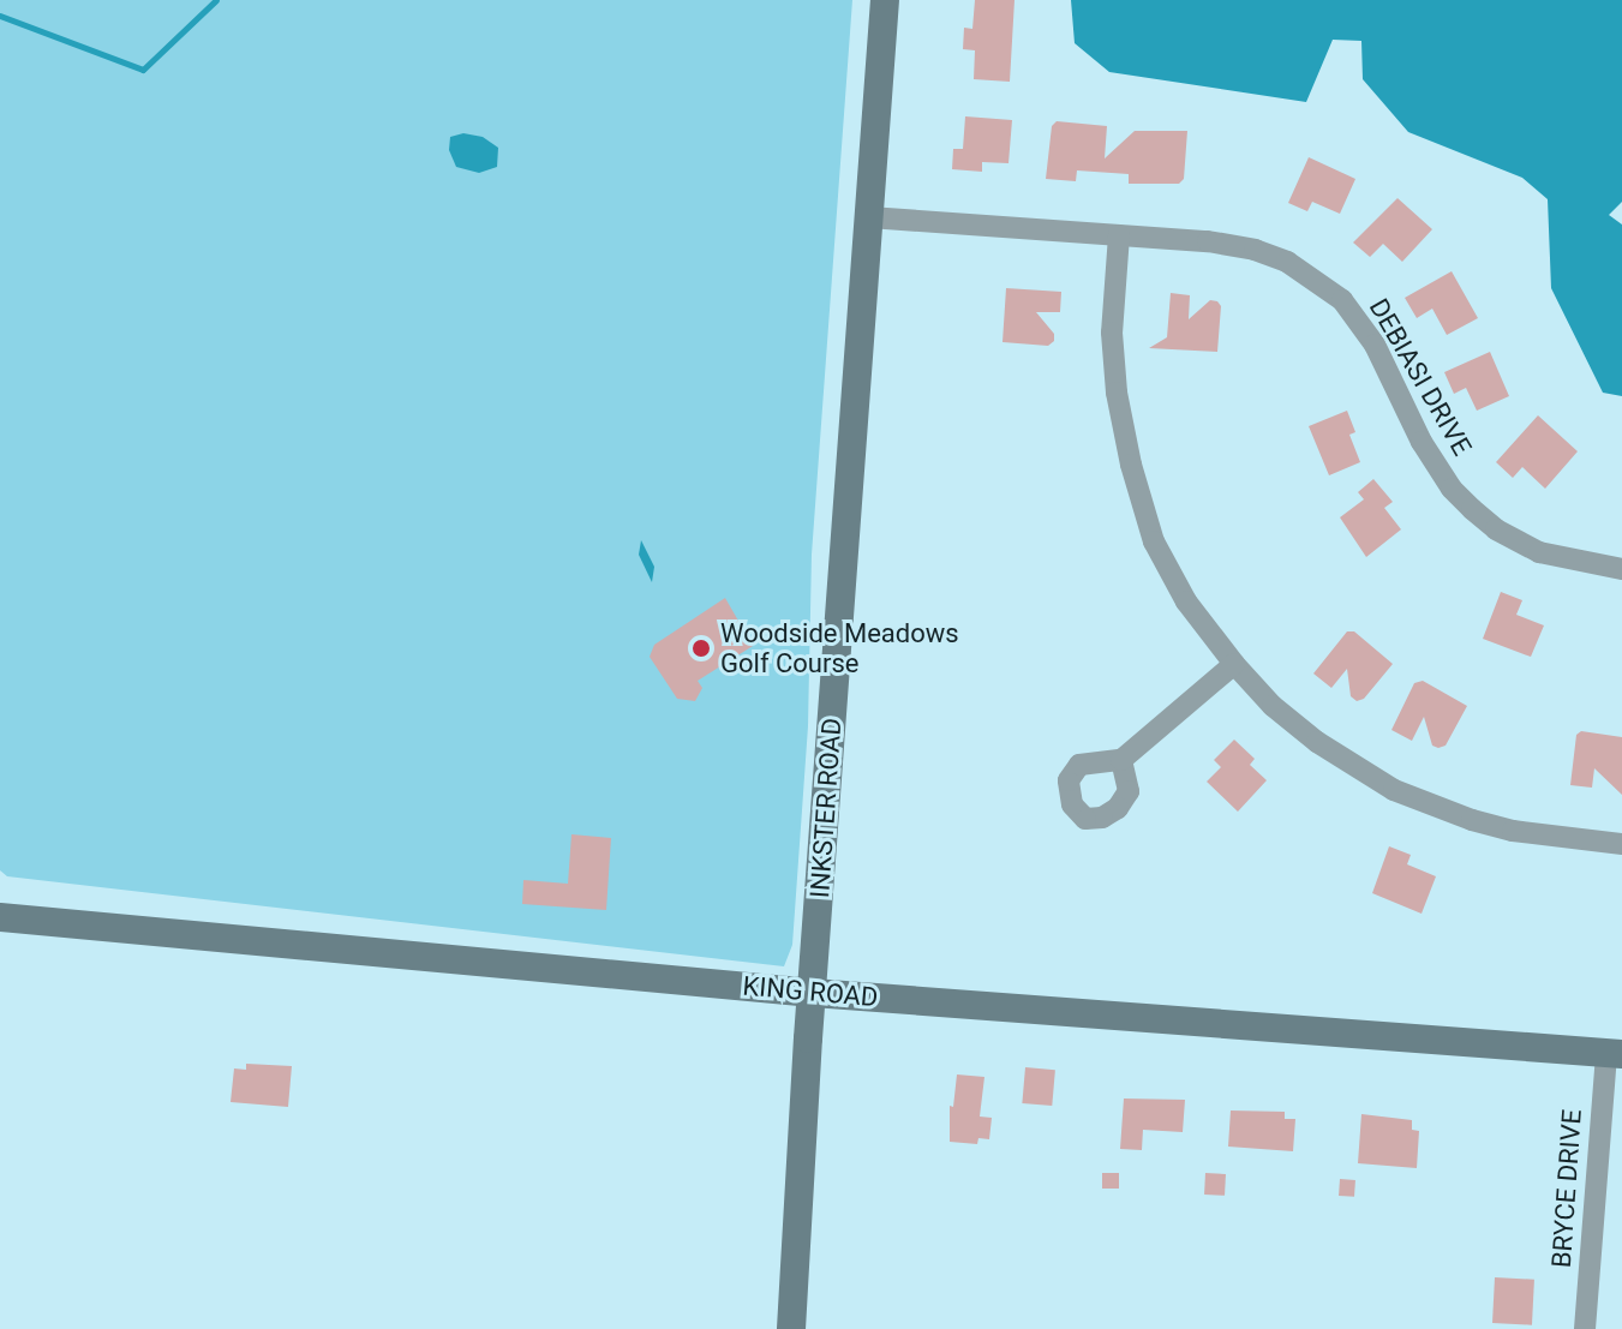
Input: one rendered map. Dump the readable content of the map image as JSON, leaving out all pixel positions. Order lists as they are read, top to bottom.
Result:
{
  "streets": {
    "street": [
      "DEBIASI DRIVE",
      "INKSTER ROAD",
      "KING ROAD",
      "BRYCE DRIVE"
    ]
  },
  "crossings": [
    ["DEBIASI DRIVE", "INKSTER ROAD"],
    ["INKSTER ROAD", "KING ROAD"],
    ["KING ROAD", "BRYCE DRIVE"]
  ],
  "places": ["Woodside Meadows Golf Course"]
}
